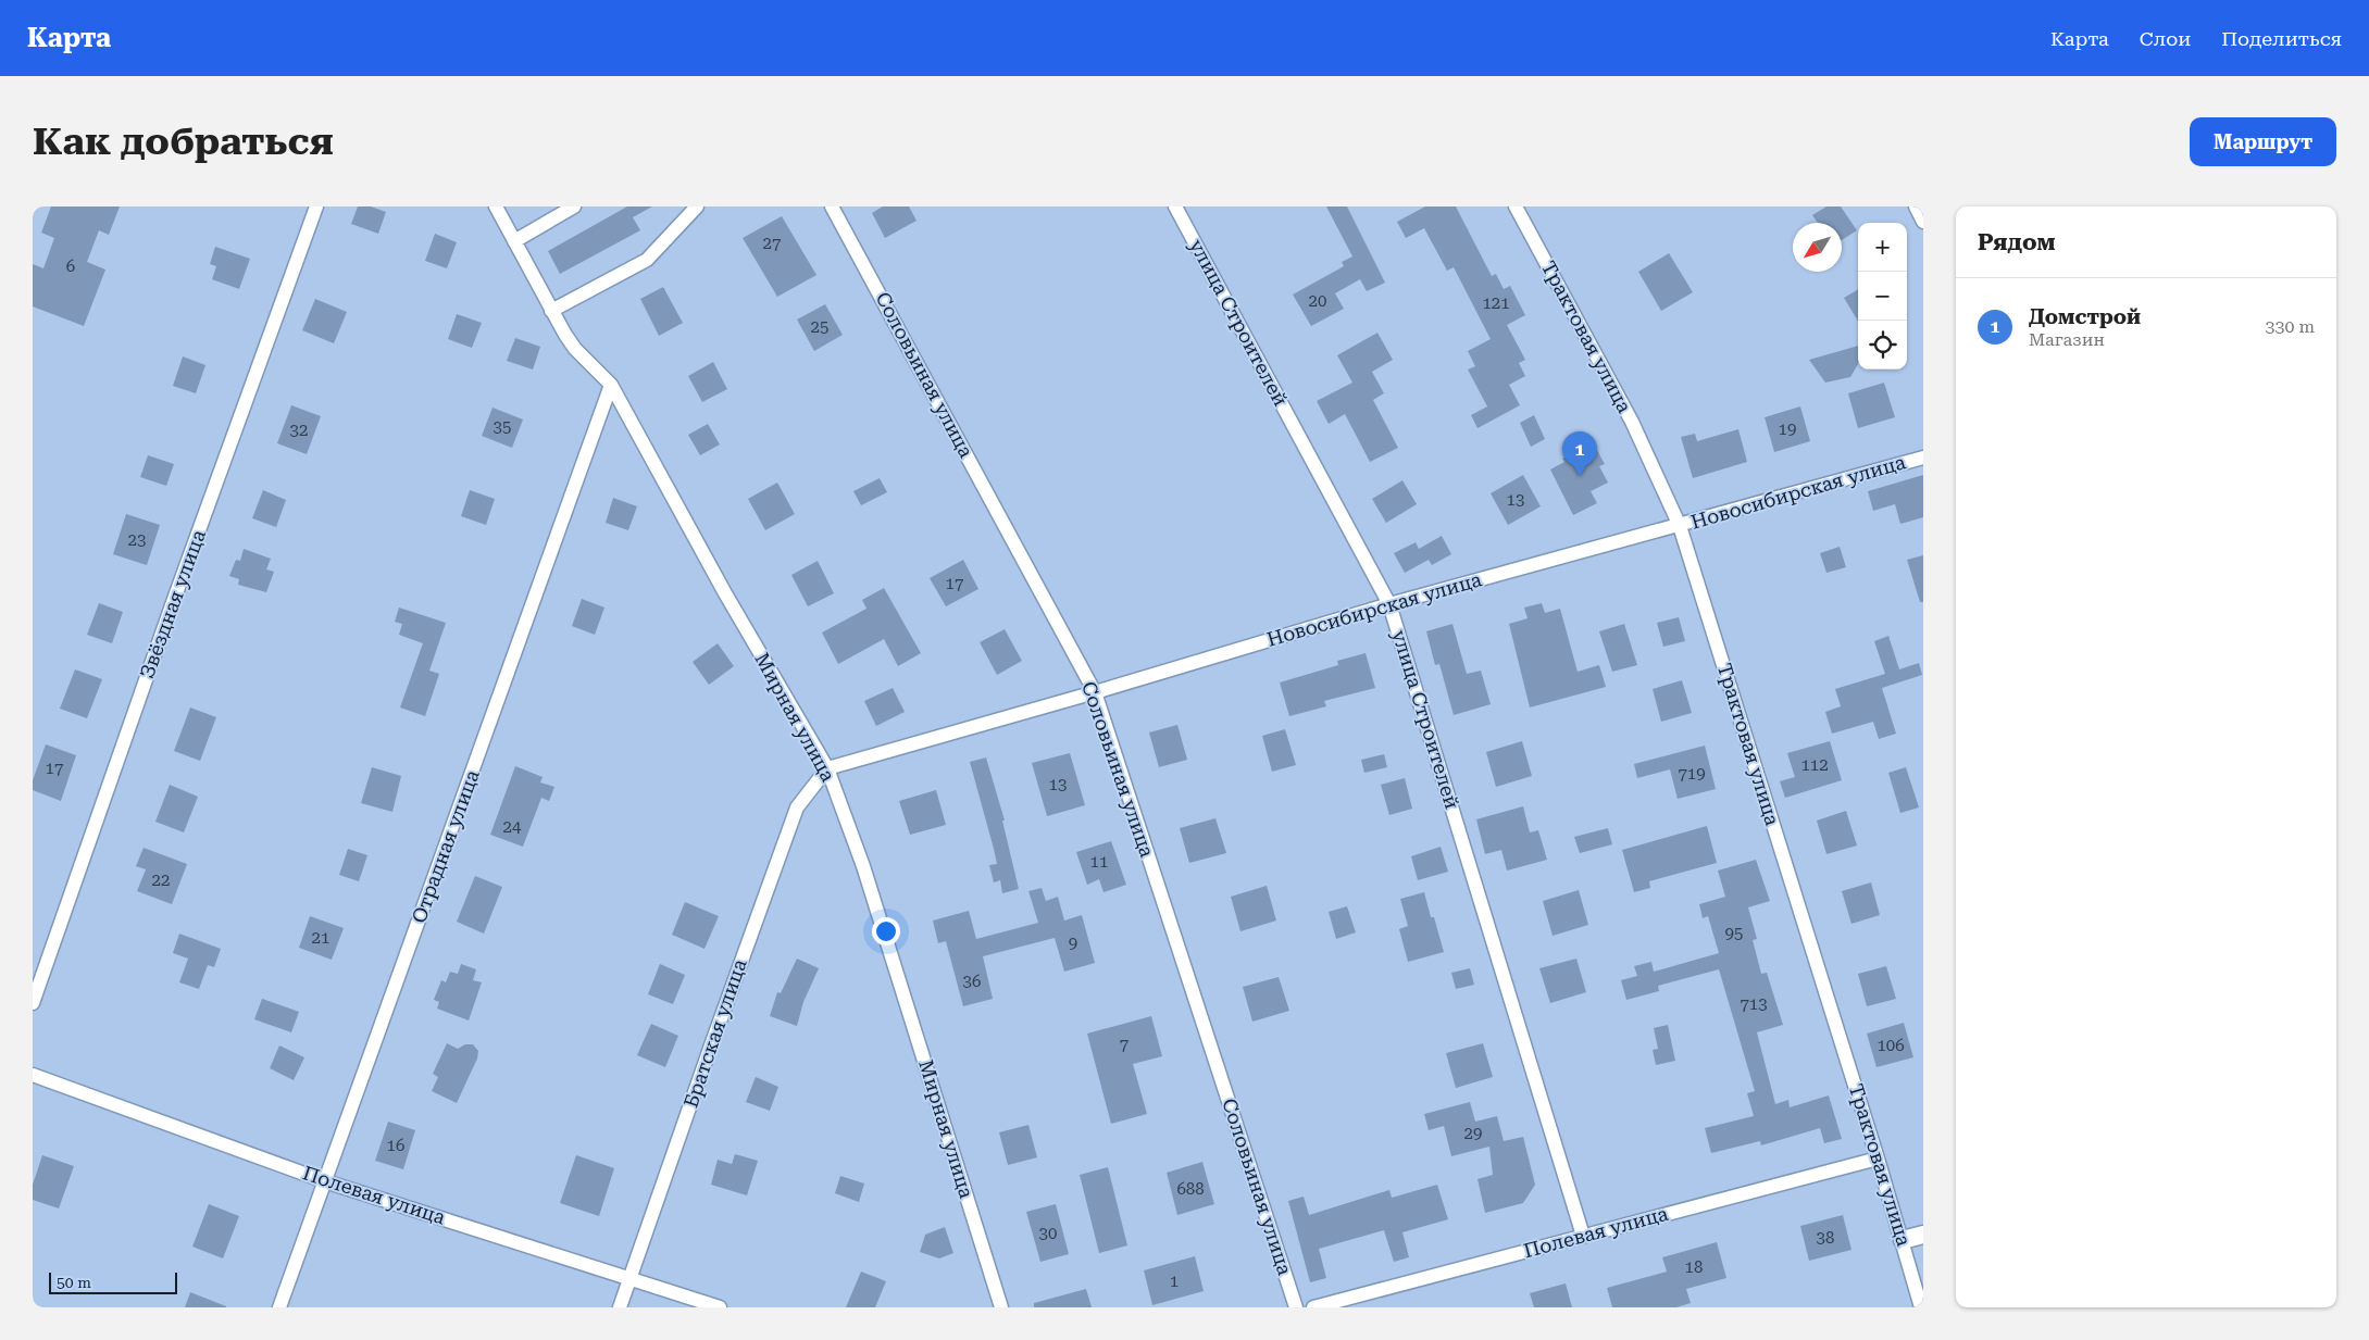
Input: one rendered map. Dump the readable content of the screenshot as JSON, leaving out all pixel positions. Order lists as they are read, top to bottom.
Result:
{
  "streets": {
    "street": [
      "улица Строителей",
      "Трактовая улица",
      "Соловьиная улица",
      "Новосибирская улица",
      "Звёздная улица",
      "Мирная улица",
      "Отрадная улица",
      "Братская улица",
      "Полевая улица"
    ]
  },
  "crossings": [
    ["улица Строителей", "Новосибирская улица"],
    ["улица Строителей", "Полевая улица"],
    ["Трактовая улица", "Новосибирская улица"],
    ["Трактовая улица", "Полевая улица"],
    ["Соловьиная улица", "Новосибирская улица"],
    ["Новосибирская улица", "Мирная улица"],
    ["Новосибирская улица", "Братская улица"],
    ["Мирная улица", "Отрадная улица"],
    ["Мирная улица", "Братская улица"],
    ["Отрадная улица", "Полевая улица"],
    ["Братская улица", "Полевая улица"]
  ],
  "house_numbers": [
    "27",
    "6",
    "20",
    "121",
    "25",
    "35",
    "19",
    "32",
    "13",
    "23",
    "17",
    "112",
    "17",
    "719",
    "13",
    "24",
    "11",
    "22",
    "95",
    "21",
    "9",
    "36",
    "713",
    "7",
    "106",
    "29",
    "16",
    "688",
    "30",
    "38",
    "18",
    "1"
  ],
  "scale_bar": "50 m",
  "north": "bottom left",
  "page": {
    "header": "Карта",
    "nav": ["Карта", "Слои", "Поделиться"],
    "buttons": "Маршрут",
    "title": "Как добраться",
    "heading": "Рядом",
    "map_buttons": ["+", "−"],
    "list": [
      {
        "mark": "1",
        "name": "Домстрой",
        "note": "Магазин",
        "value": "330 m"
      }
    ],
    "pins": "1",
    "scale": "50 m"
  }
}
